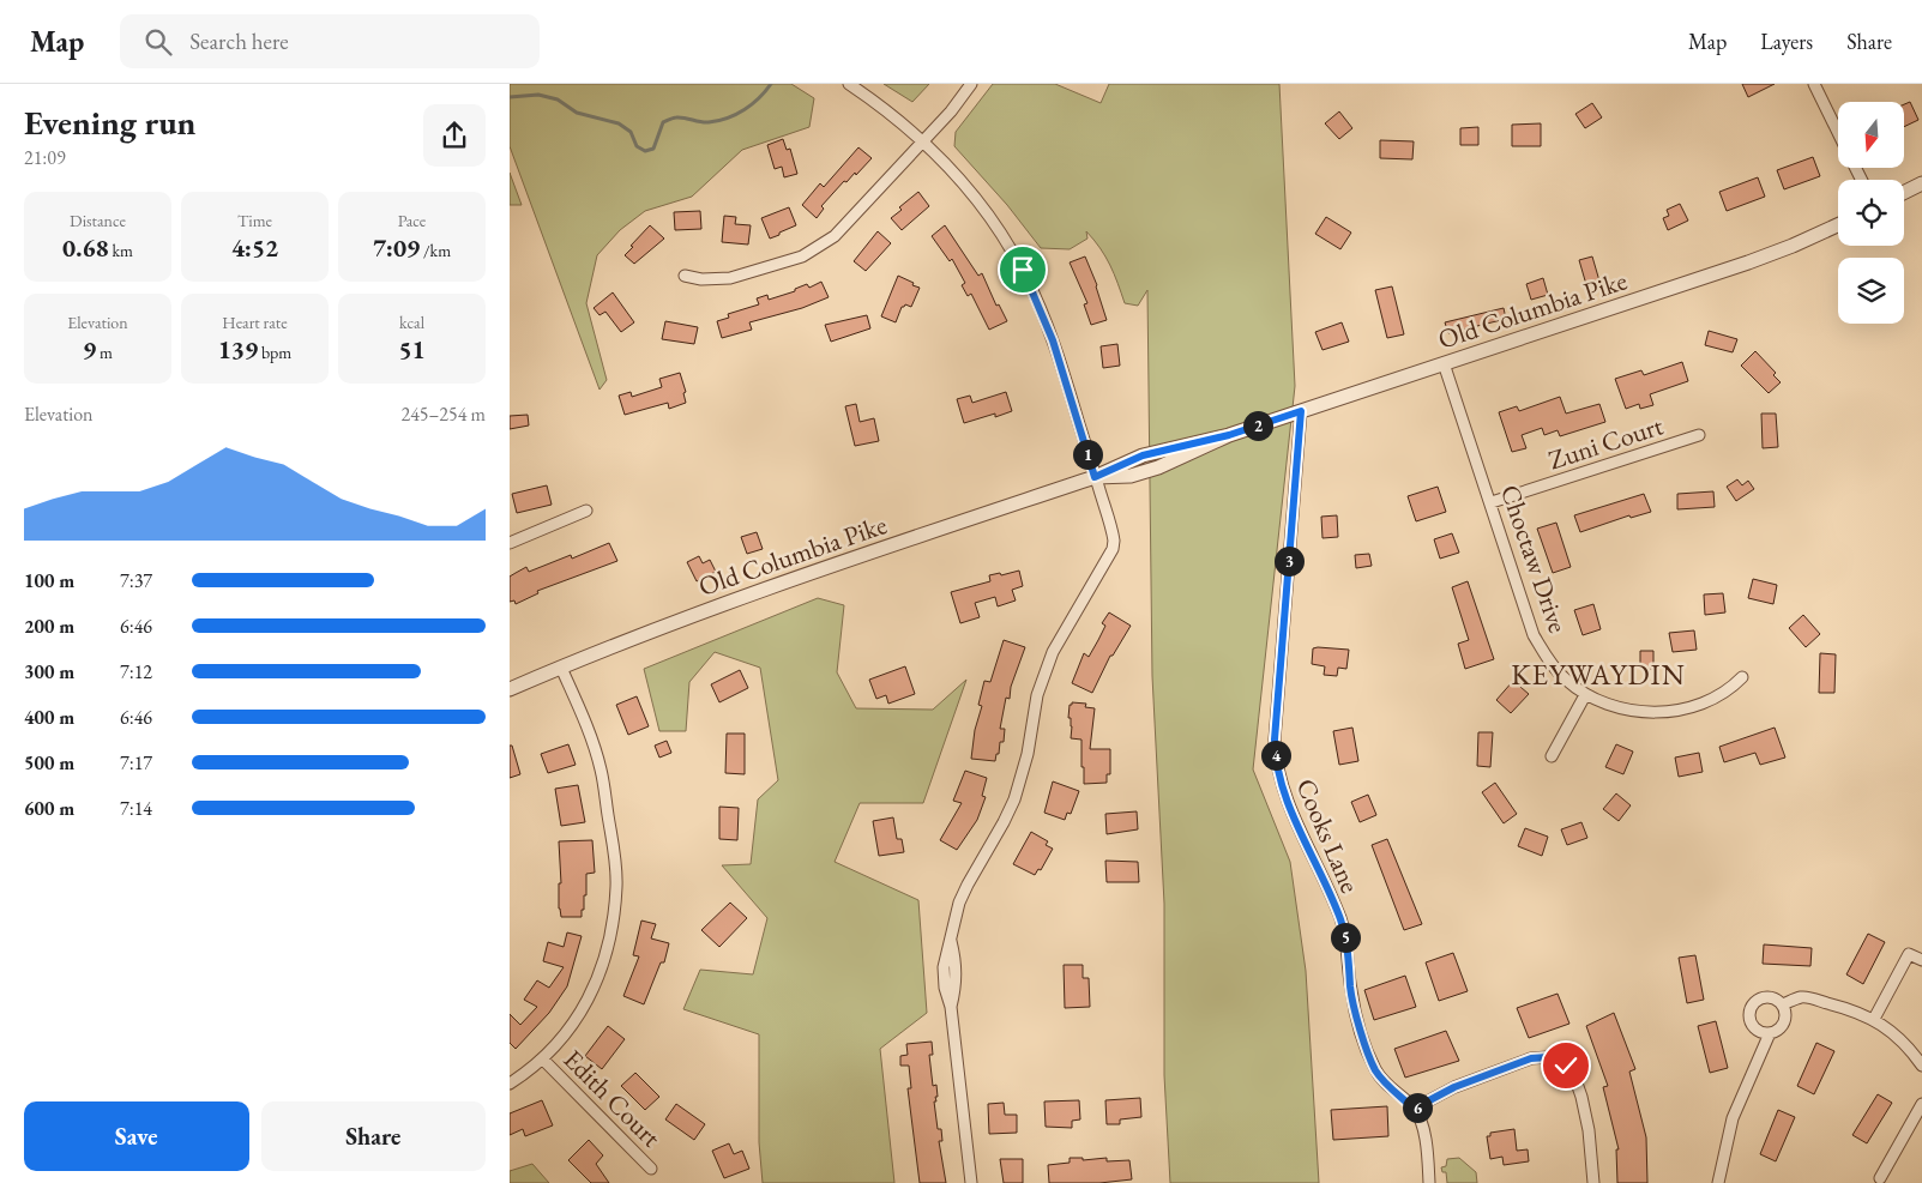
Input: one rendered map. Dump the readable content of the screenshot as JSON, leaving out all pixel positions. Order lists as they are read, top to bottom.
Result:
{
  "streets": {
    "street": [
      "Old Columbia Pike",
      "Zuni Court",
      "Choctaw Drive",
      "Cooks Lane",
      "Edith Court"
    ]
  },
  "crossings": [
    ["Old Columbia Pike", "Choctaw Drive"],
    ["Old Columbia Pike", "Cooks Lane"],
    ["Zuni Court", "Choctaw Drive"]
  ],
  "districts": ["KEYWAYDIN"],
  "north": "bottom",
  "page": {
    "header": "Map",
    "search": "Search here",
    "nav": ["Map", "Layers", "Share"],
    "heading": ["Evening run", "21:09"],
    "stats": [
      ["Distance", "0.68 km"],
      ["Time", "4:52"],
      ["Pace", "7:09 /km"],
      ["Elevation", "9 m"],
      ["Heart rate", "139 bpm"],
      ["kcal", "51"]
    ],
    "chart": ["Elevation", "245–254 m"],
    "pins": [
      "2",
      "1",
      "3",
      "4",
      "5",
      "6"
    ],
    "list": [
      {
        "name": "100 m",
        "note": "7:37"
      },
      {
        "name": "200 m",
        "note": "6:46"
      },
      {
        "name": "300 m",
        "note": "7:12"
      },
      {
        "name": "400 m",
        "note": "6:46"
      },
      {
        "name": "500 m",
        "note": "7:17"
      },
      {
        "name": "600 m",
        "note": "7:14"
      }
    ],
    "buttons": ["Save", "Share"]
  }
}
